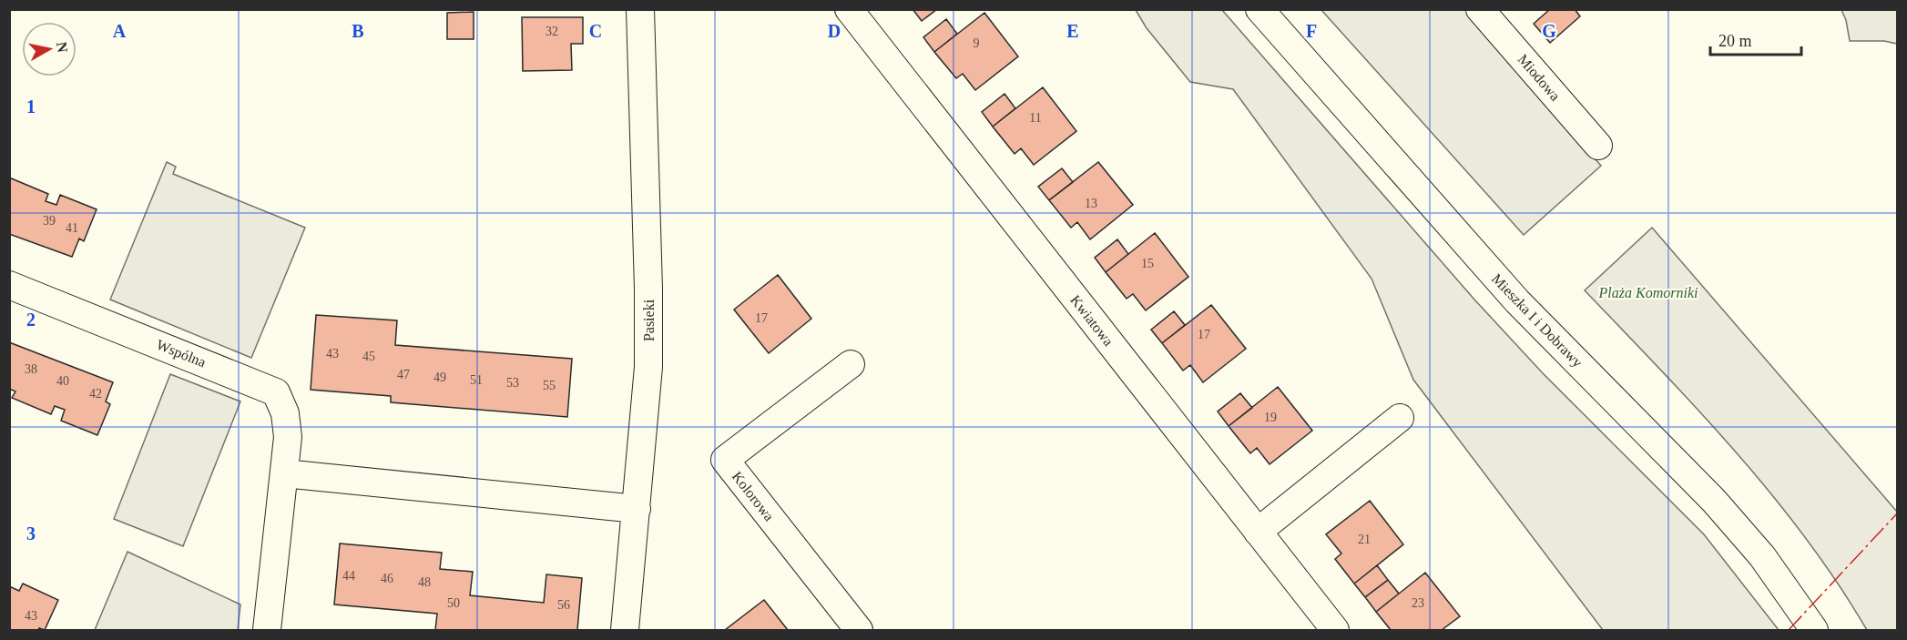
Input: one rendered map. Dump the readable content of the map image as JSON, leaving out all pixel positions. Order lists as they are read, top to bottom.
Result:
{
  "streets": {
    "street": [
      "Miodowa",
      "Pasieki",
      "Kwiatowa",
      "Mieszka I i Dobrawy",
      "Wspólna",
      "Kolorowa"
    ]
  },
  "parks": ["Plaża Komorniki"],
  "house_numbers": [
    "32",
    "9",
    "11",
    "13",
    "39",
    "41",
    "15",
    "17",
    "17",
    "43",
    "45",
    "38",
    "47",
    "49",
    "51",
    "40",
    "53",
    "55",
    "42",
    "19",
    "21",
    "44",
    "46",
    "48",
    "50",
    "23",
    "56",
    "43"
  ],
  "scale_bar": "20 m",
  "north": "right",
  "grid": {
    "columns": [
      "A",
      "B",
      "C",
      "D",
      "E",
      "F",
      "G"
    ],
    "rows": ["1", "2", "3"]
  }
}
